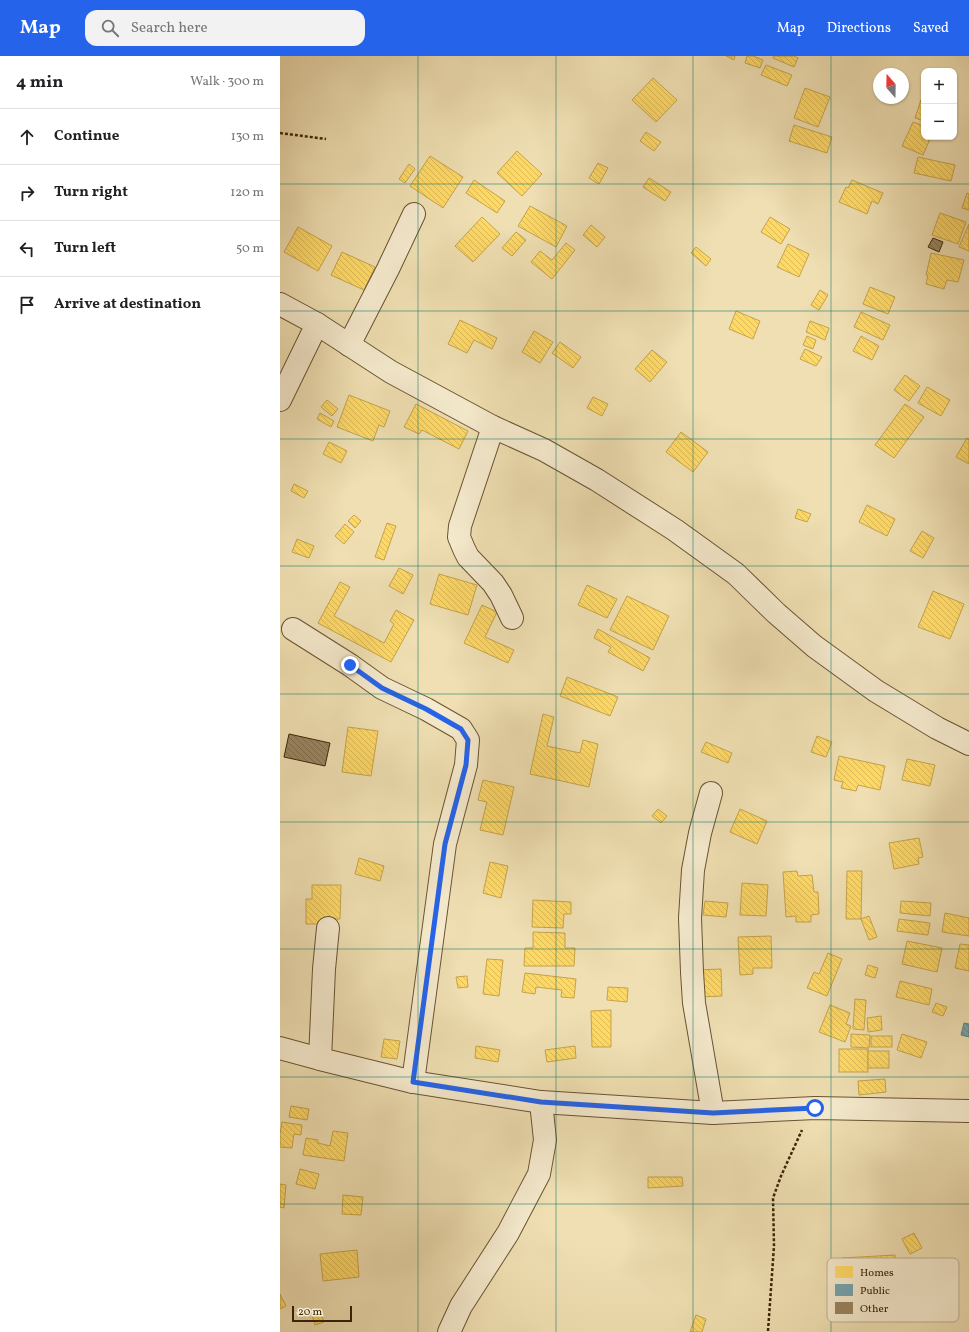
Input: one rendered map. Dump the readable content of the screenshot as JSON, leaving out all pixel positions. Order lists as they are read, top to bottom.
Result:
{
  "legend": ["Homes", "Public", "Other"],
  "scale_bar": "20 m",
  "north": "top",
  "page": {
    "header": "Map",
    "search": "Search here",
    "nav": ["Map", "Directions", "Saved"],
    "heading": ["4 min", "Walk · 300 m"],
    "map_buttons": ["+", "−"],
    "list": [
      ["Continue", "130 m"],
      ["Turn right", "120 m"],
      ["Turn left", "50 m"],
      "Arrive at destination"
    ],
    "scale": "20 m"
  }
}
